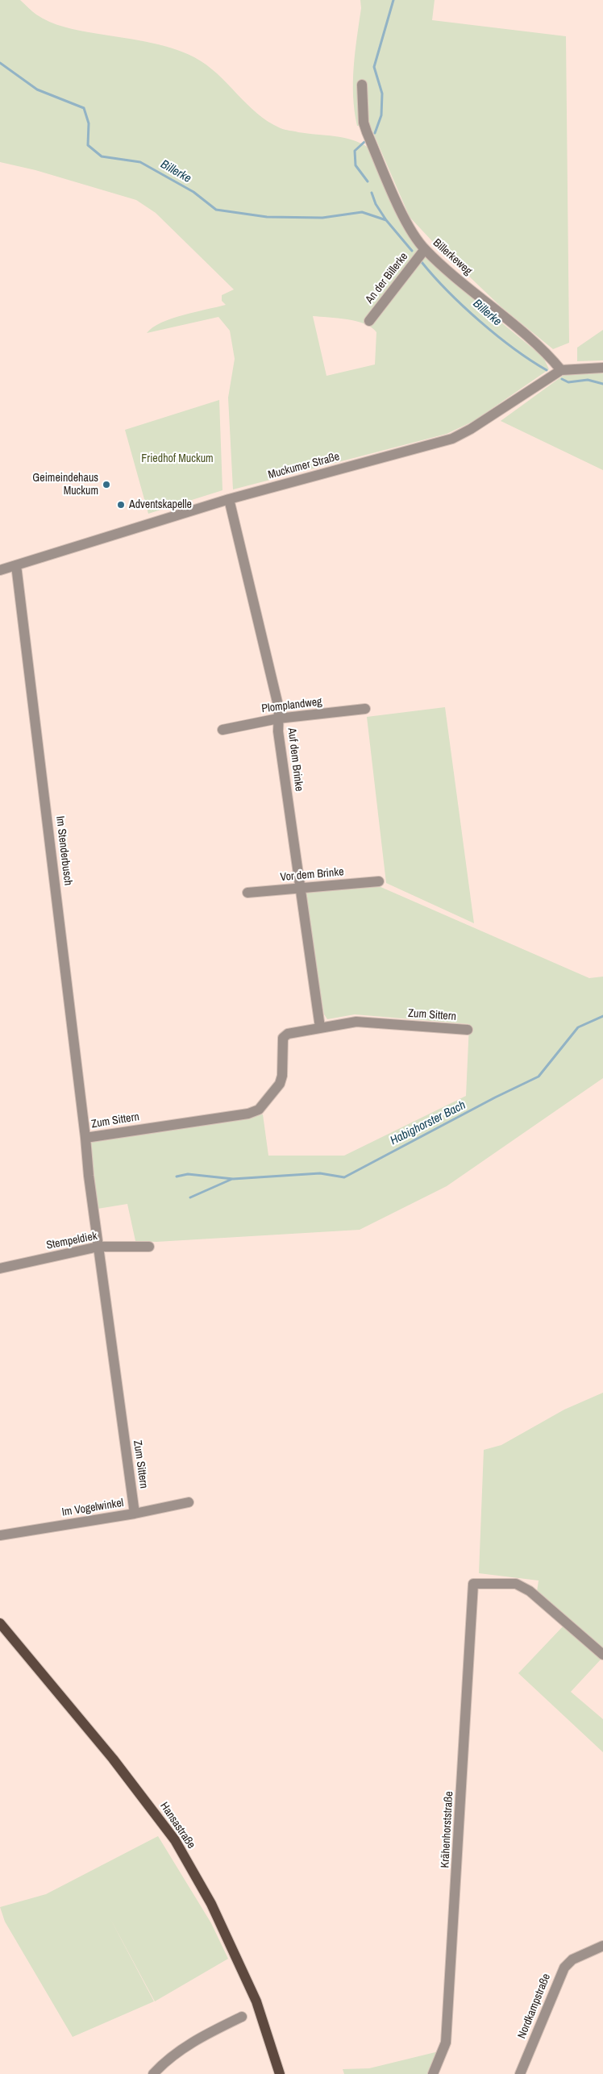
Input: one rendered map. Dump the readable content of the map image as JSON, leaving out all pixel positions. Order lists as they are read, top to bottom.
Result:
{
  "streets": {
    "main road": ["Hansastraße"],
    "street": [
      "Billerkeweg",
      "An der Billerke",
      "Muckumer Straße",
      "Plomplandweg",
      "Auf dem Brinke",
      "Im Stenderbusch",
      "Vor dem Brinke",
      "Zum Sittern",
      "Stempeldiek",
      "Im Vogelwinkel",
      "Krähenhorststraße",
      "Nordkampstraße"
    ]
  },
  "crossings": [
    ["Billerkeweg", "An der Billerke"],
    ["Billerkeweg", "Muckumer Straße"],
    ["Muckumer Straße", "Auf dem Brinke"],
    ["Muckumer Straße", "Im Stenderbusch"],
    ["Plomplandweg", "Auf dem Brinke"],
    ["Auf dem Brinke", "Vor dem Brinke"],
    ["Auf dem Brinke", "Zum Sittern"],
    ["Im Stenderbusch", "Zum Sittern"],
    ["Zum Sittern", "Stempeldiek"],
    ["Zum Sittern", "Im Vogelwinkel"]
  ],
  "water": ["Billerke", "Habighorster Bach"],
  "parks": ["Friedhof Muckum"],
  "places": ["Geimeindehaus Muckum", "Adventskapelle"]
}
